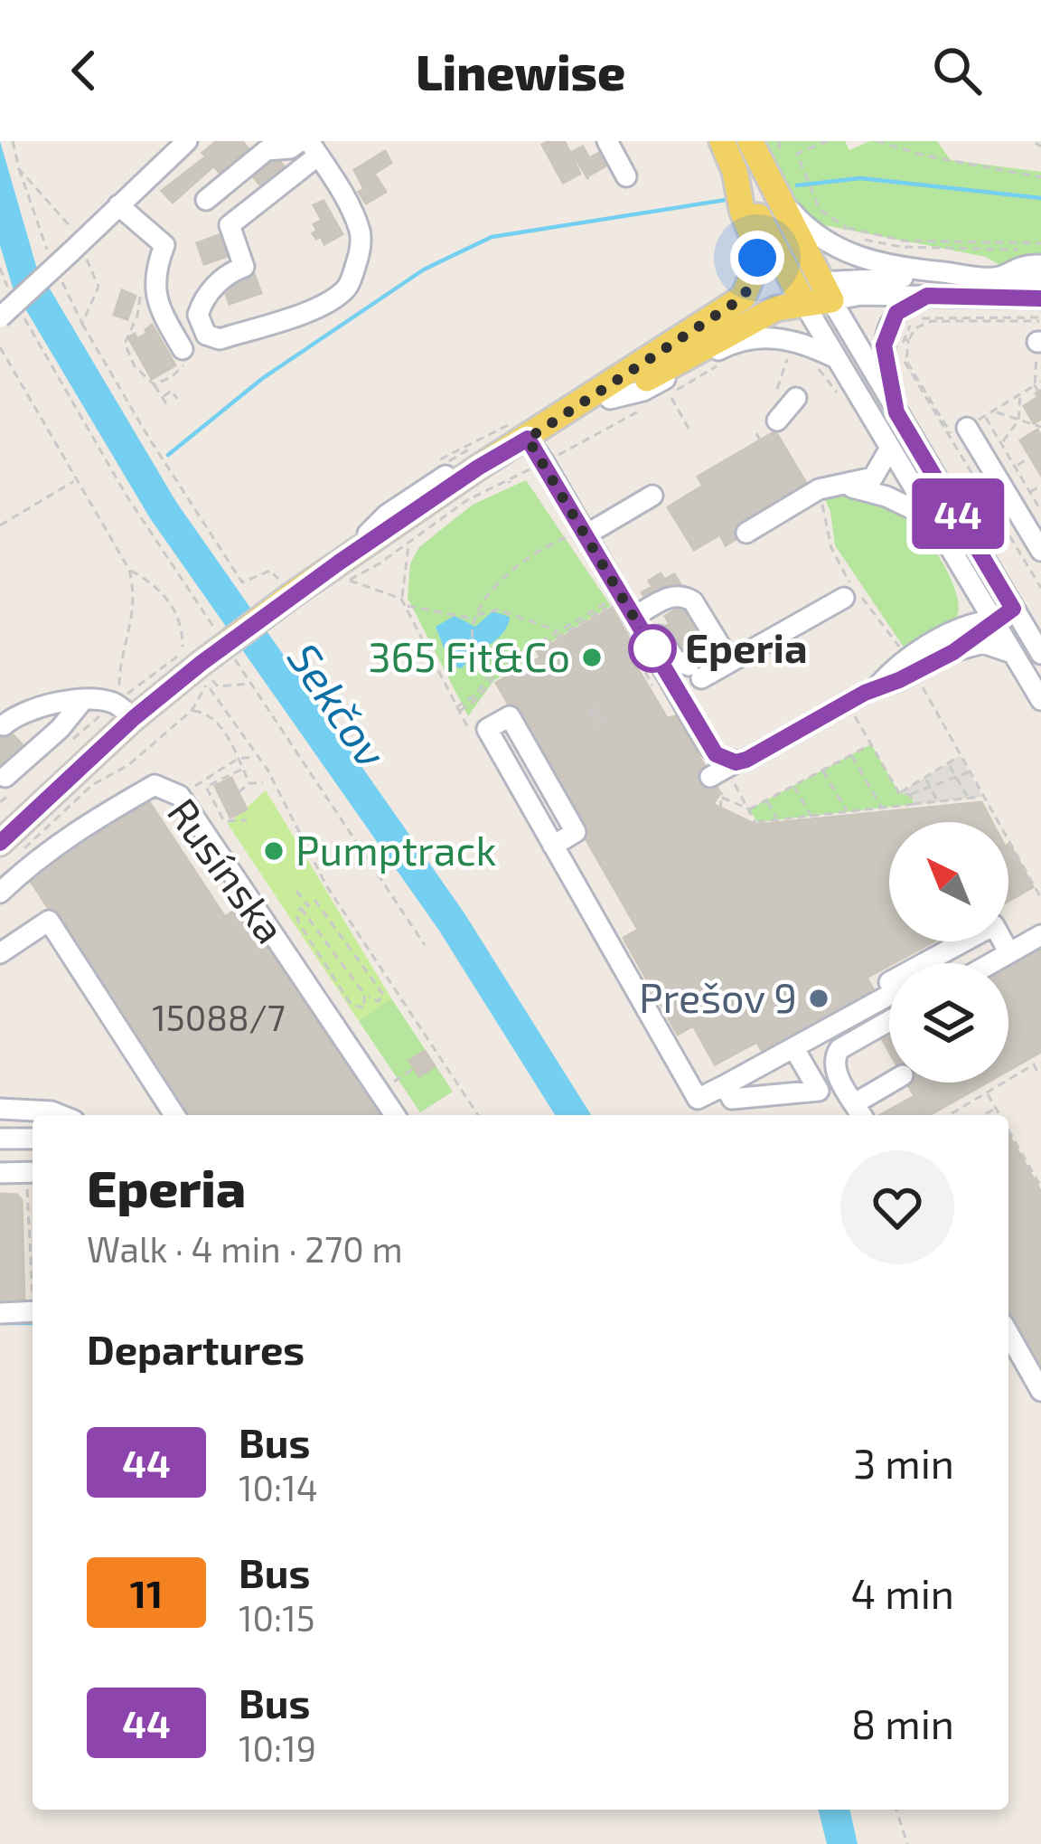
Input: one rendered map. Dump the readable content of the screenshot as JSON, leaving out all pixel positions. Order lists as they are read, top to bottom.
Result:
{
  "streets": {
    "street": ["Rusínska"]
  },
  "water": ["Sekčov"],
  "places": [
    "Eperia",
    "365 Fit&Co",
    "Pumptrack",
    "Prešov 9"
  ],
  "lines": ["bus line 44"],
  "house_numbers": ["15088/7"],
  "north": "top left",
  "page": {
    "header": "Linewise",
    "on_map": "44",
    "heading": [
      ["Eperia", "Walk · 4 min · 270 m"],
      "Departures"
    ],
    "list": [
      {
        "mark": "44",
        "name": "Bus",
        "note": "10:14",
        "value": "3 min"
      },
      {
        "mark": "11",
        "name": "Bus",
        "note": "10:15",
        "value": "4 min"
      },
      {
        "mark": "44",
        "name": "Bus",
        "note": "10:19",
        "value": "8 min"
      }
    ]
  }
}
